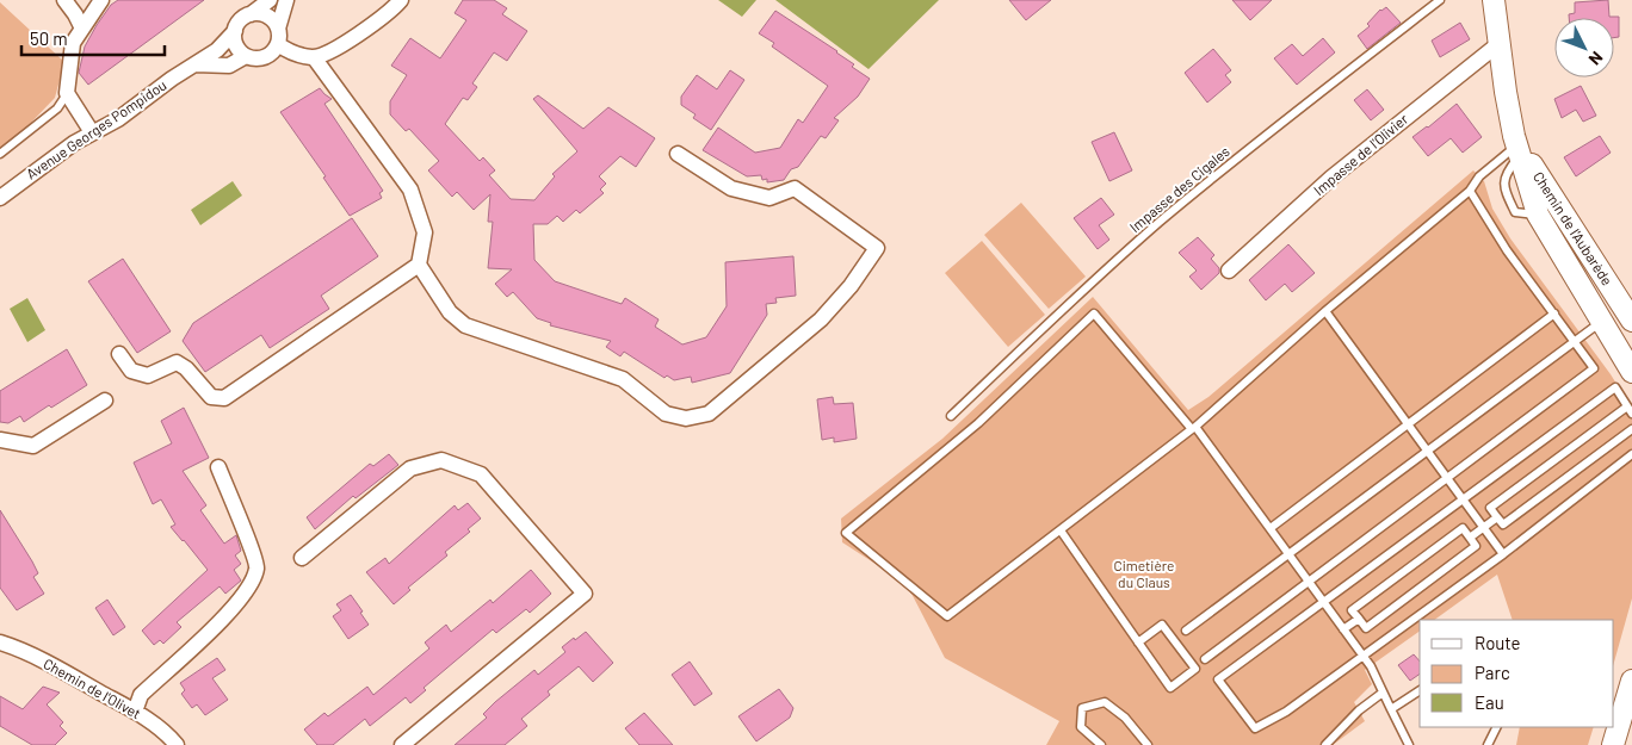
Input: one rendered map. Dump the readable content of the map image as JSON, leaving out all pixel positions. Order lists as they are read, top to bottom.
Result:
{
  "streets": {
    "main road": ["Chemin de l'Aubarède"],
    "street": ["Avenue Georges Pompidou", "Impasse de l'Olivier", "Chemin de l'Olivet"],
    "lane": ["Impasse des Cigales"]
  },
  "crossings": [
    ["Impasse de l'Olivier", "Chemin de l'Aubarède"]
  ],
  "parks": ["Cimetière du Claus"],
  "legend": ["Route", "Parc", "Eau"],
  "scale_bar": "50 m",
  "north": "bottom right"
}
